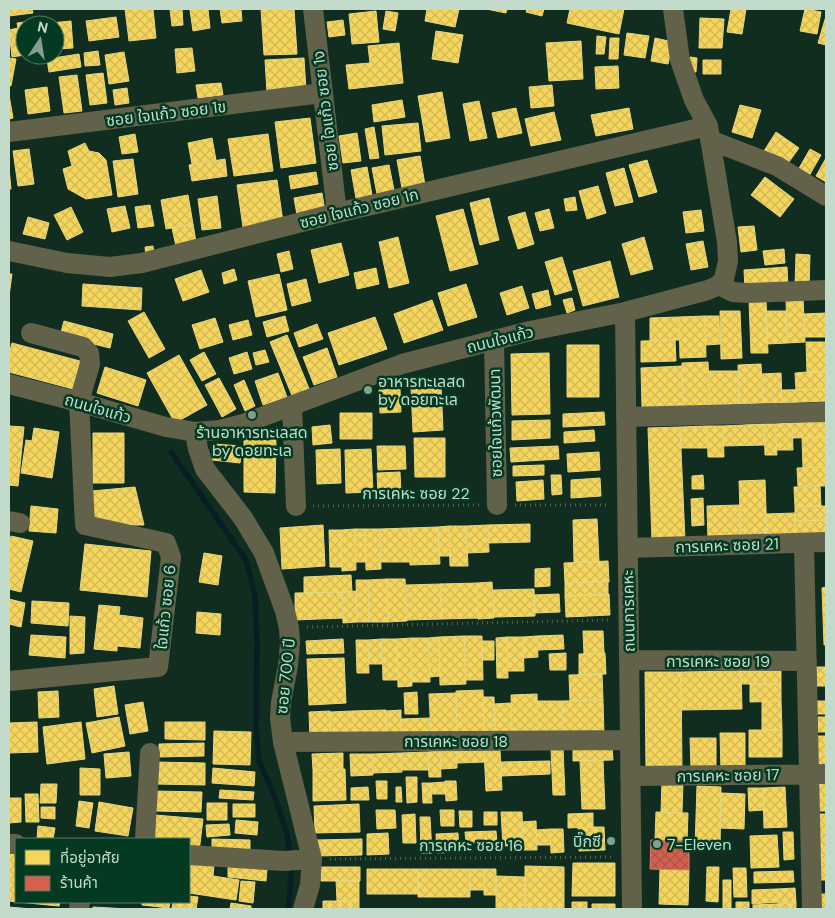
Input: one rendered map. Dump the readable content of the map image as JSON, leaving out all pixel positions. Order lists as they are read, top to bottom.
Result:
{
  "streets": {
    "street": [
      "ซอย ใจแก้ว ซอย 1ง",
      "ซอย ใจแก้ว ซอย 1ข",
      "ซอย ใจแก้ว ซอย 1ก",
      "ถนนใจแก้ว",
      "ซอยใจแก้วพัฒนา",
      "การเคหะ ซอย 21",
      "ใจแก้ว ซอย 6",
      "ถนนการเคหะ",
      "การเคหะ ซอย 19",
      "ซอย 700 ปี",
      "การเคหะ ซอย 18",
      "การเคหะ ซอย 17"
    ],
    "path": ["การเคหะ ซอย 22", "การเคหะ ซอย 16"]
  },
  "crossings": [
    ["ซอย ใจแก้ว ซอย 1ง", "ซอย ใจแก้ว ซอย 1ข"],
    ["ซอย ใจแก้ว ซอย 1ง", "ซอย ใจแก้ว ซอย 1ก"],
    ["ถนนใจแก้ว", "ซอยใจแก้วพัฒนา"],
    ["ถนนใจแก้ว", "ใจแก้ว ซอย 6"],
    ["ถนนใจแก้ว", "ถนนการเคหะ"],
    ["ถนนใจแก้ว", "ซอย 700 ปี"],
    ["ซอยใจแก้วพัฒนา", "การเคหะ ซอย 22"],
    ["การเคหะ ซอย 22", "ถนนการเคหะ"],
    ["การเคหะ ซอย 21", "ถนนการเคหะ"],
    ["ถนนการเคหะ", "การเคหะ ซอย 19"],
    ["ถนนการเคหะ", "การเคหะ ซอย 18"],
    ["ถนนการเคหะ", "การเคหะ ซอย 17"],
    ["ถนนการเคหะ", "การเคหะ ซอย 16"],
    ["ซอย 700 ปี", "การเคหะ ซอย 18"],
    ["ซอย 700 ปี", "การเคหะ ซอย 16"]
  ],
  "places": [
    "อาหารทะเลสด by ดอยทะเล",
    "ร้านอาหารทะเลสด by ดอยทะเล",
    "บิ๊กซี",
    "7-Eleven"
  ],
  "legend": ["ที่อยู่อาศัย", "ร้านค้า"],
  "north": "top"
}
